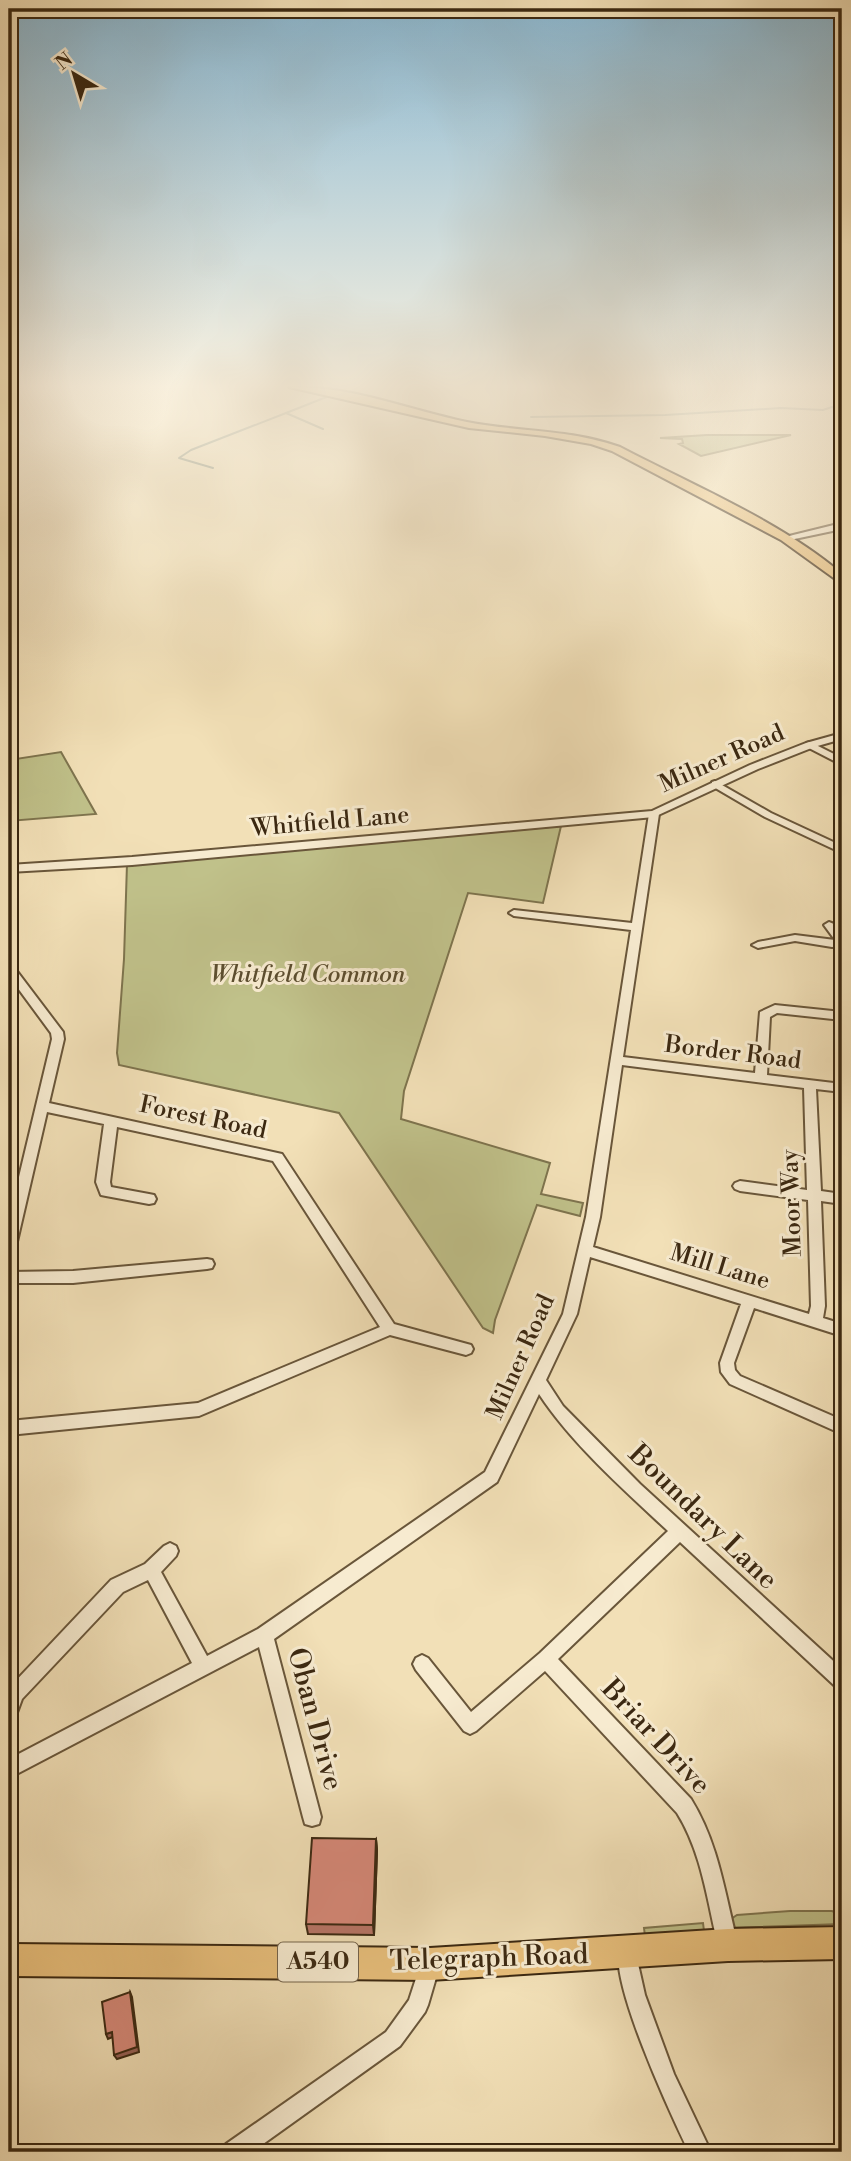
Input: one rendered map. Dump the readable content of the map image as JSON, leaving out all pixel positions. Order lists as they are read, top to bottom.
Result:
{
  "streets": {
    "main road": ["Telegraph Road", "A540"],
    "street": [
      "Milner Road",
      "Whitfield Lane",
      "Border Road",
      "Forest Road",
      "Moor Way",
      "Mill Lane",
      "Boundary Lane",
      "Oban Drive",
      "Briar Drive"
    ]
  },
  "crossings": [
    ["Milner Road", "Whitfield Lane"],
    ["Milner Road", "Border Road"],
    ["Milner Road", "Mill Lane"],
    ["Milner Road", "Boundary Lane"],
    ["Milner Road", "Oban Drive"],
    ["Border Road", "Moor Way"],
    ["Moor Way", "Mill Lane"],
    ["Briar Drive", "Telegraph Road"]
  ],
  "parks": ["Whitfield Common"],
  "north": "top left"
}
